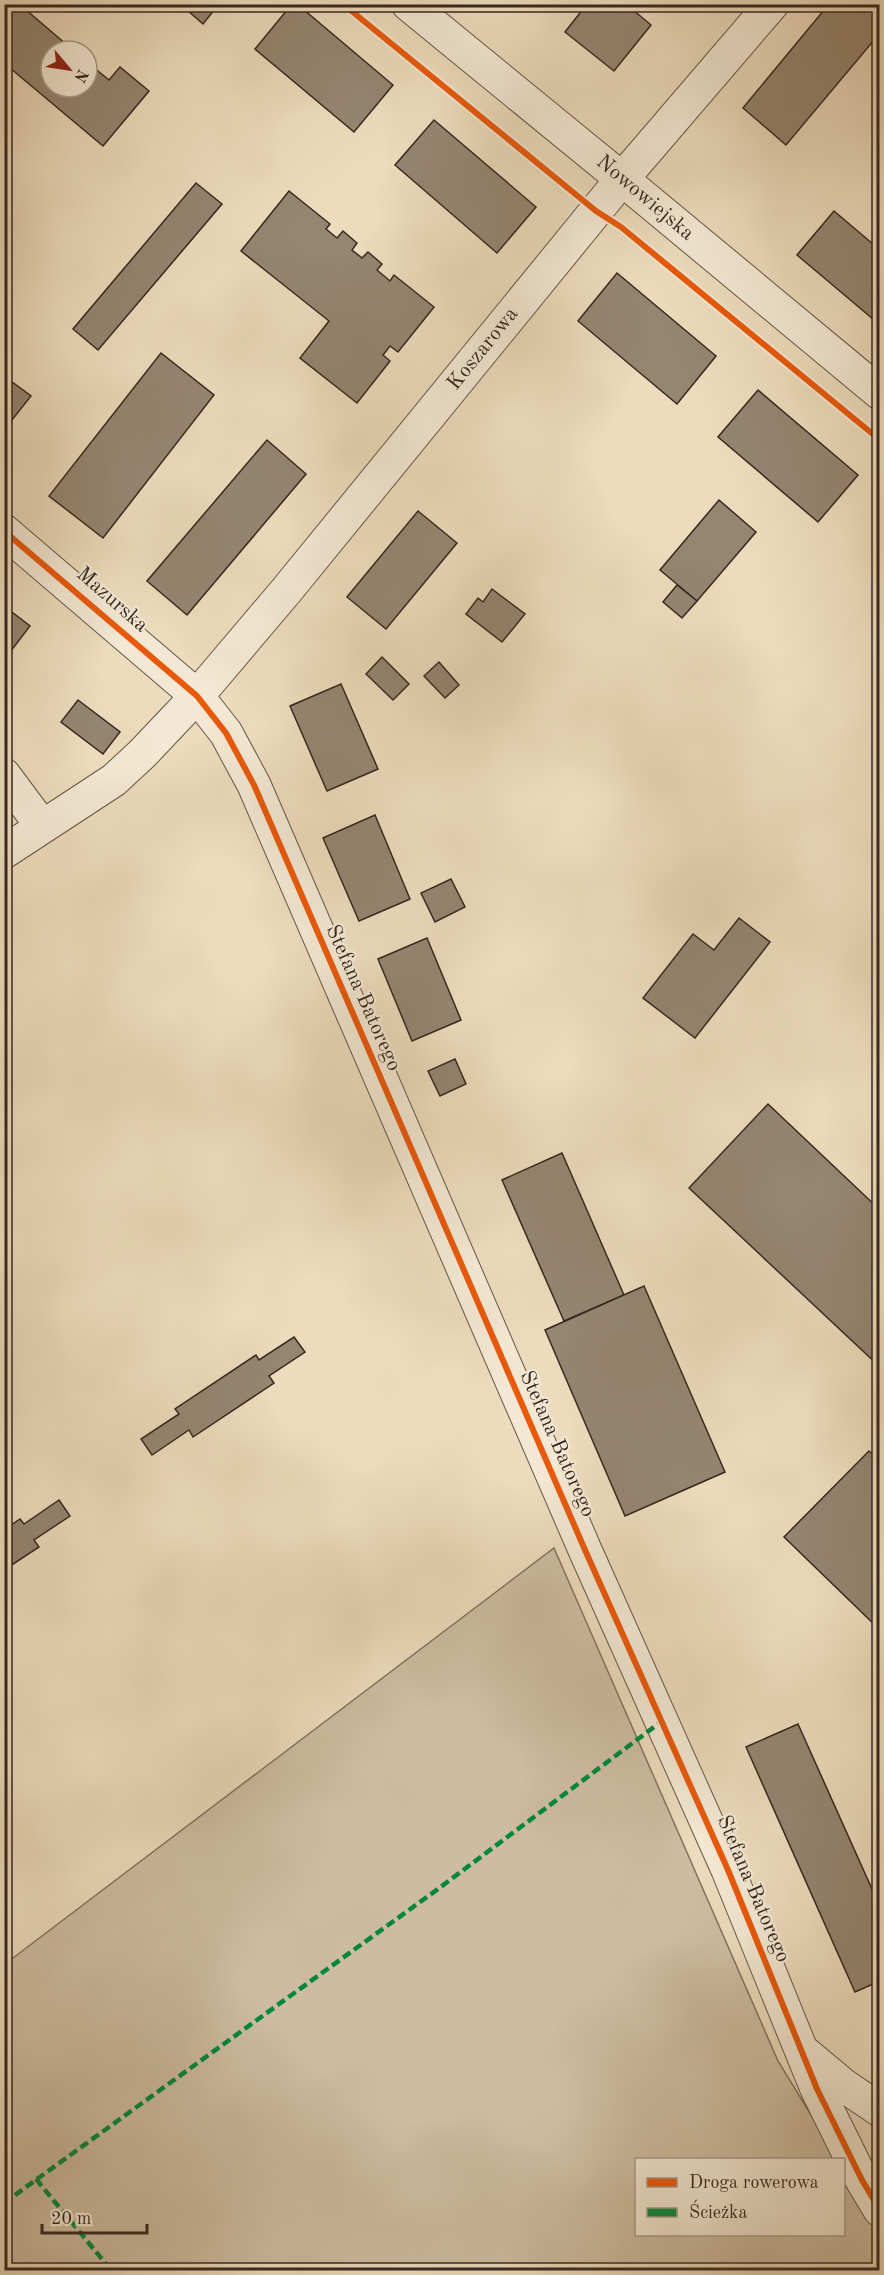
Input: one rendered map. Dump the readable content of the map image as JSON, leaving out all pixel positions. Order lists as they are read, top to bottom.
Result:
{
  "streets": {
    "street": [
      "Nowowiejska",
      "Koszarowa",
      "Mazurska",
      "Stefana Batorego"
    ]
  },
  "crossings": [
    ["Nowowiejska", "Koszarowa"],
    ["Koszarowa", "Mazurska"],
    ["Koszarowa", "Stefana Batorego"],
    ["Mazurska", "Stefana Batorego"]
  ],
  "legend": ["Droga rowerowa", "Ścieżka"],
  "scale_bar": "20 m",
  "north": "bottom right"
}
